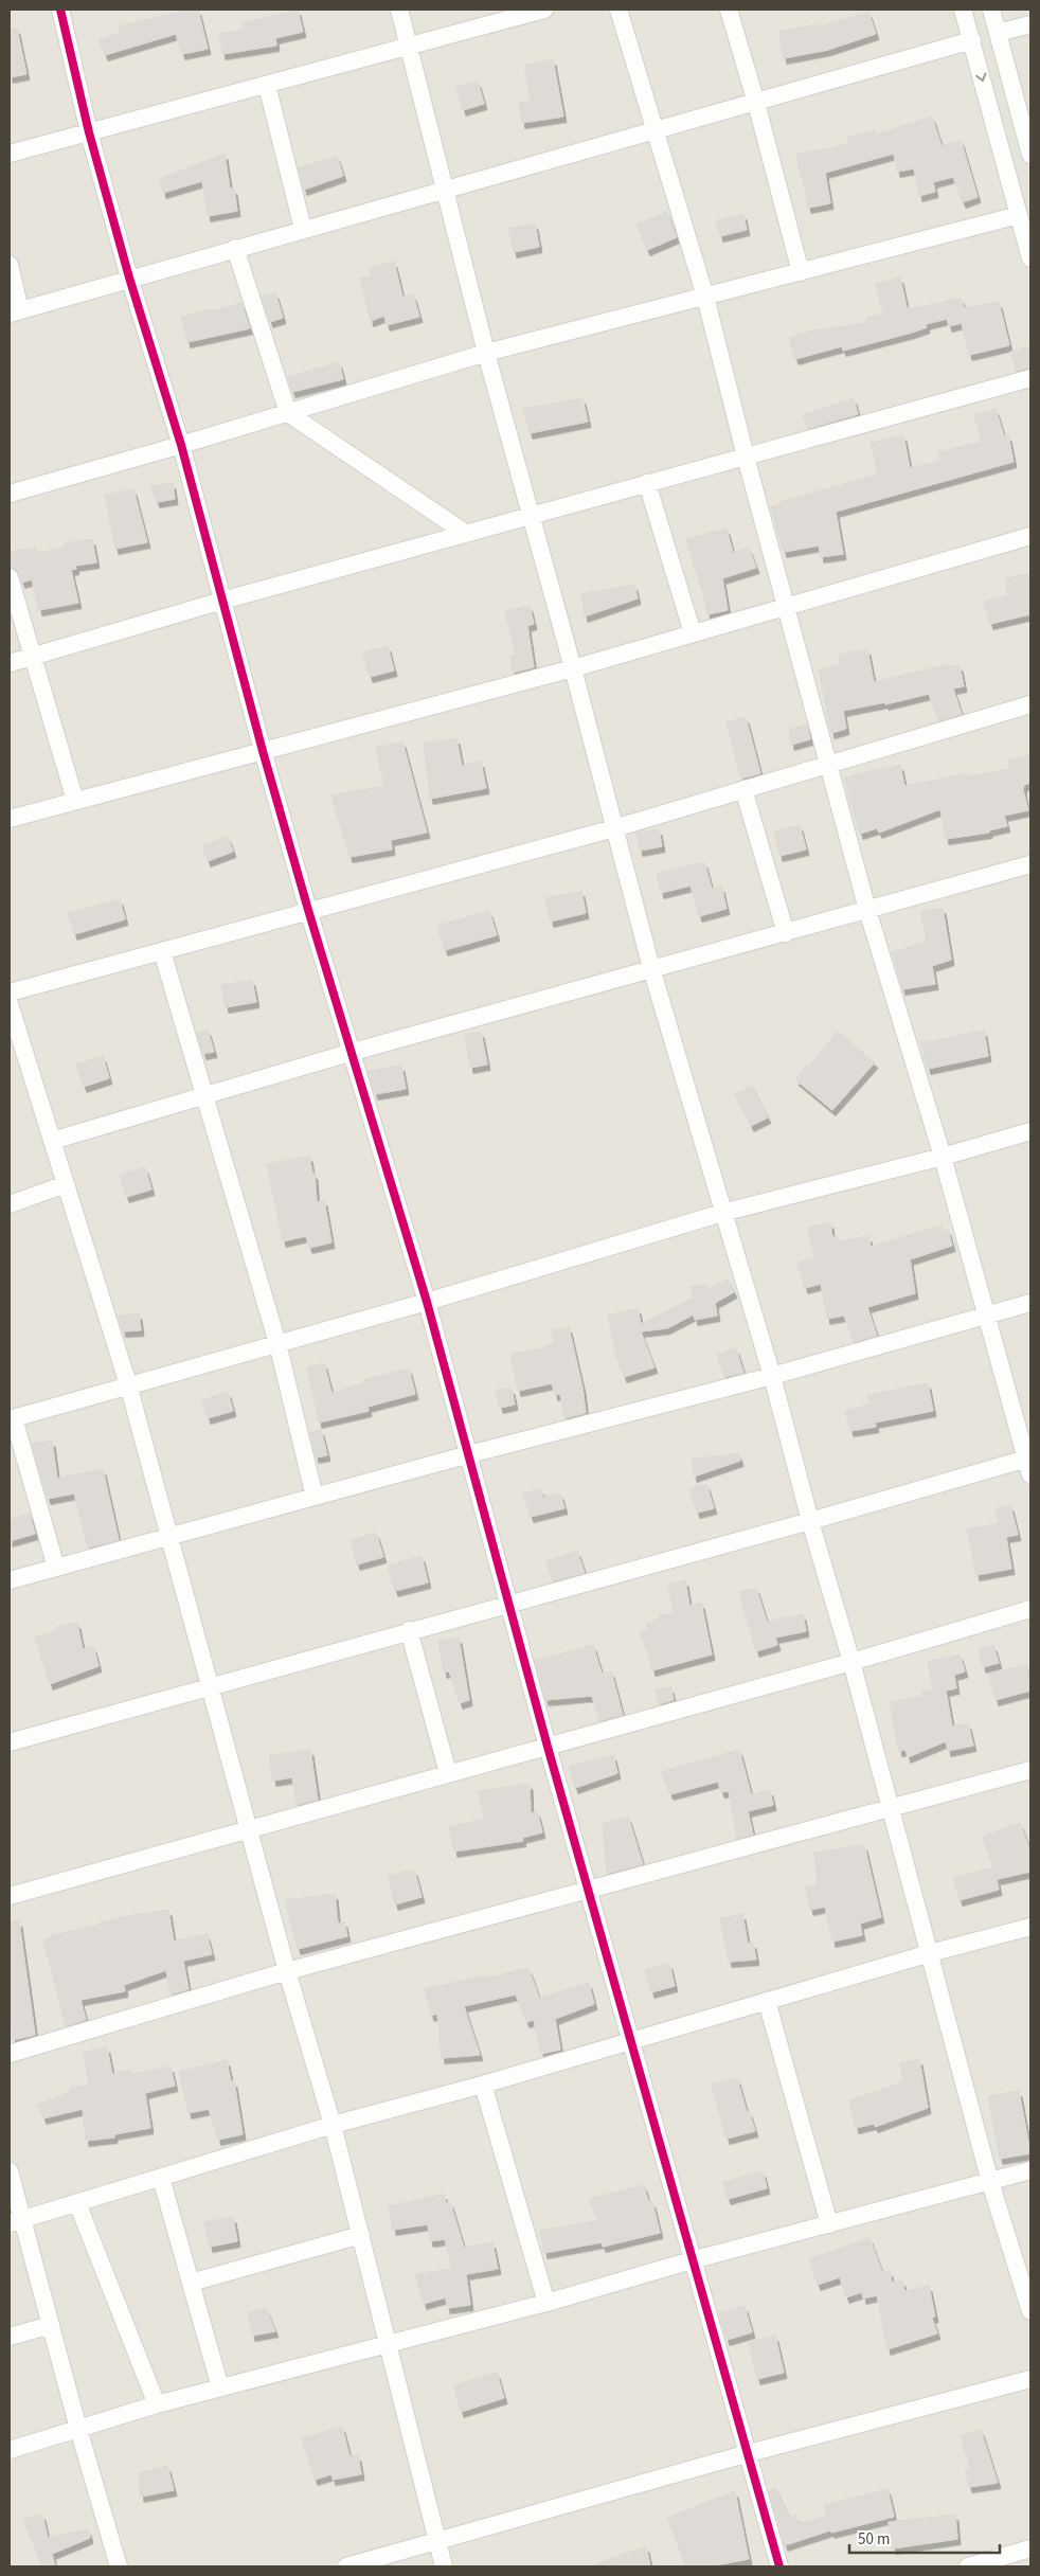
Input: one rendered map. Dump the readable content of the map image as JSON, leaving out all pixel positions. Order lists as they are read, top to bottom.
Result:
{
  "scale_bar": "50 m"
}
